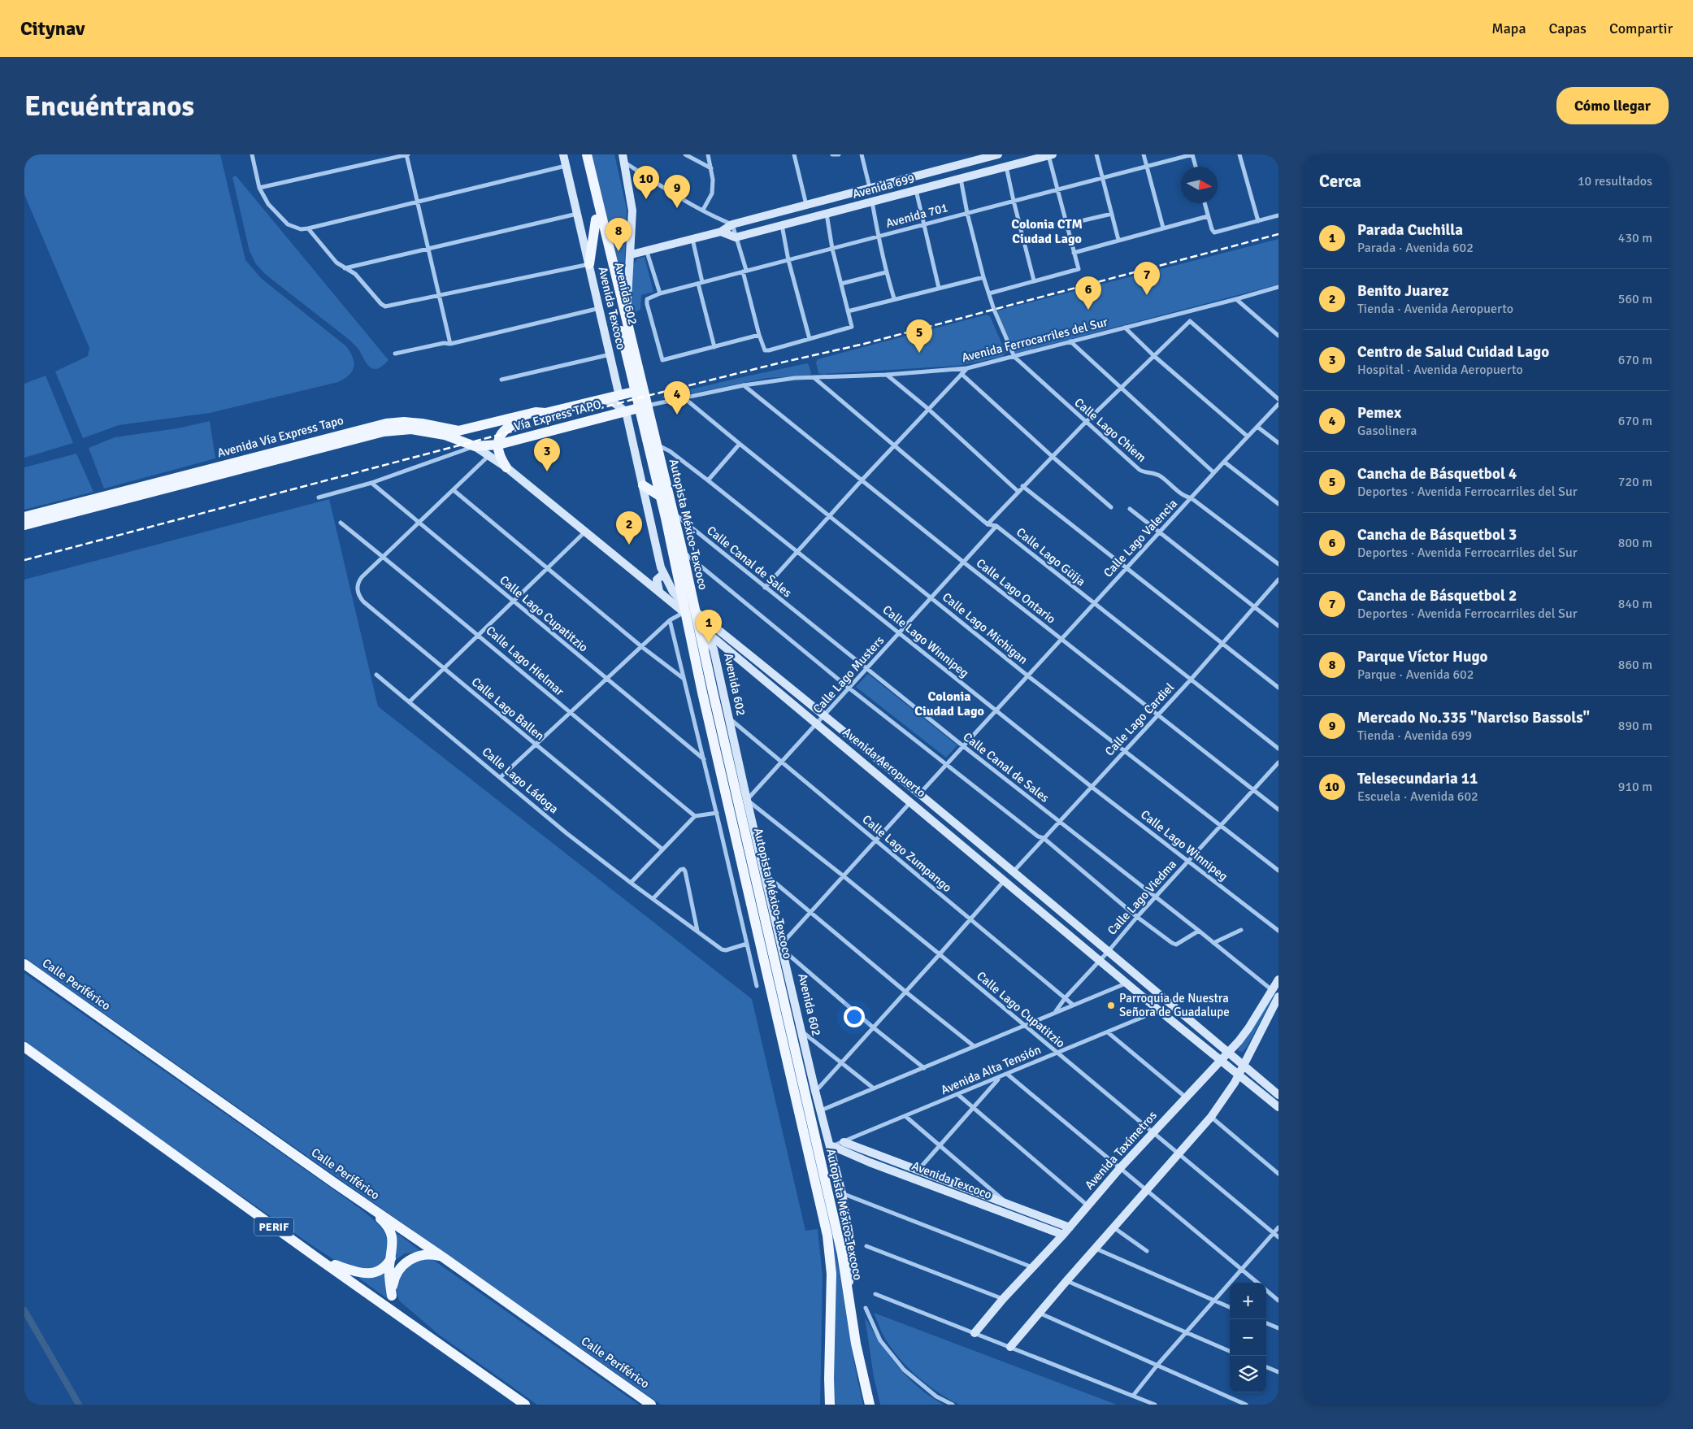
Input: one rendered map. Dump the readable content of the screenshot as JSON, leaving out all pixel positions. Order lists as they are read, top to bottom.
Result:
{
  "streets": {
    "main road": [
      "Avenida 602",
      "Vía Express TAPO",
      "Avenida Vía Express Tapo",
      "Autopista México-Texcoco",
      "Calle Periférico",
      "PERIF"
    ],
    "street": [
      "Avenida 699",
      "Avenida 701",
      "Avenida Texcoco",
      "Avenida Ferrocarriles del Sur",
      "Calle Lago Chiem",
      "Calle Lago Valencia",
      "Calle Lago Güija",
      "Calle Canal de Sales",
      "Calle Lago Ontario",
      "Calle Lago Cupatitzio",
      "Calle Lago Michigan",
      "Calle Lago Winnipeg",
      "Calle Lago Hielmar",
      "Calle Lago Musters",
      "Calle Lago Ballen",
      "Calle Lago Cardiel",
      "Avenida Aeropuerto",
      "Calle Lago Ládoga",
      "Calle Lago Zumpango",
      "Calle Lago Viedma",
      "Avenida Alta Tensión",
      "Avenida Taxímetros"
    ]
  },
  "crossings": [
    ["Avenida 699", "Avenida 602"],
    ["Avenida 701", "Avenida 602"],
    ["Avenida 602", "Avenida Texcoco"],
    ["Avenida 602", "Autopista México-Texcoco"],
    ["Avenida 602", "Calle Lago Cupatitzio"],
    ["Avenida 602", "Calle Lago Musters"],
    ["Avenida 602", "Avenida Aeropuerto"],
    ["Avenida 602", "Calle Lago Zumpango"],
    ["Avenida 602", "Avenida Alta Tensión"],
    ["Avenida Texcoco", "Avenida Alta Tensión"],
    ["Avenida Texcoco", "Avenida Taxímetros"],
    ["Avenida Ferrocarriles del Sur", "Vía Express TAPO"],
    ["Avenida Ferrocarriles del Sur", "Calle Lago Chiem"],
    ["Avenida Ferrocarriles del Sur", "Autopista México-Texcoco"],
    ["Avenida Ferrocarriles del Sur", "Calle Lago Ontario"],
    ["Avenida Ferrocarriles del Sur", "Calle Lago Michigan"],
    ["Vía Express TAPO", "Avenida Vía Express Tapo"],
    ["Vía Express TAPO", "Autopista México-Texcoco"],
    ["Vía Express TAPO", "Avenida Aeropuerto"],
    ["Calle Lago Chiem", "Calle Lago Valencia"],
    ["Avenida Vía Express Tapo", "Avenida Aeropuerto"],
    ["Autopista México-Texcoco", "Calle Canal de Sales"],
    ["Autopista México-Texcoco", "Calle Lago Winnipeg"],
    ["Autopista México-Texcoco", "Avenida Aeropuerto"],
    ["Calle Lago Valencia", "Calle Lago Güija"],
    ["Calle Lago Valencia", "Calle Canal de Sales"],
    ["Calle Lago Valencia", "Calle Lago Ontario"],
    ["Calle Lago Valencia", "Calle Lago Michigan"],
    ["Calle Lago Valencia", "Calle Lago Winnipeg"],
    ["Calle Lago Valencia", "Avenida Aeropuerto"],
    ["Calle Lago Güija", "Calle Lago Musters"],
    ["Calle Lago Güija", "Calle Lago Cardiel"],
    ["Calle Canal de Sales", "Calle Lago Musters"],
    ["Calle Canal de Sales", "Calle Lago Cardiel"],
    ["Calle Canal de Sales", "Calle Lago Viedma"],
    ["Calle Canal de Sales", "Avenida Taxímetros"],
    ["Calle Lago Ontario", "Calle Lago Musters"],
    ["Calle Lago Ontario", "Calle Lago Cardiel"],
    ["Calle Lago Ontario", "Calle Lago Viedma"],
    ["Calle Lago Cupatitzio", "Calle Lago Musters"],
    ["Calle Lago Cupatitzio", "Avenida Alta Tensión"],
    ["Calle Lago Cupatitzio", "Avenida Taxímetros"],
    ["Calle Lago Michigan", "Calle Lago Musters"],
    ["Calle Lago Michigan", "Calle Lago Cardiel"],
    ["Calle Lago Michigan", "Calle Lago Viedma"],
    ["Calle Lago Winnipeg", "Calle Lago Musters"],
    ["Calle Lago Winnipeg", "Calle Lago Cardiel"],
    ["Calle Lago Winnipeg", "Calle Lago Viedma"],
    ["Calle Lago Hielmar", "Calle Lago Ballen"],
    ["Calle Lago Musters", "Avenida Aeropuerto"],
    ["Calle Lago Musters", "Calle Lago Zumpango"],
    ["Calle Lago Cardiel", "Avenida Aeropuerto"],
    ["Avenida Aeropuerto", "Calle Lago Viedma"],
    ["Avenida Aeropuerto", "Avenida Alta Tensión"],
    ["Avenida Aeropuerto", "Avenida Taxímetros"],
    ["Calle Lago Zumpango", "Calle Lago Viedma"]
  ],
  "districts": ["Colonia CTM Ciudad Lago", "Colonia Ciudad Lago"],
  "places": ["Parroquia de Nuestra Señora de Guadalupe"],
  "north": "right",
  "page": {
    "header": "Citynav",
    "nav": ["Mapa", "Capas", "Compartir"],
    "buttons": "Cómo llegar",
    "title": "Encuéntranos",
    "heading": ["Cerca", "10 resultados"],
    "pins": [
      "10",
      "9",
      "8",
      "7",
      "6",
      "5",
      "4",
      "3",
      "2",
      "1"
    ],
    "list": [
      {
        "mark": "1",
        "name": "Parada Cuchilla",
        "note": "Parada · Avenida 602",
        "value": "430 m"
      },
      {
        "mark": "2",
        "name": "Benito Juarez",
        "note": "Tienda · Avenida Aeropuerto",
        "value": "560 m"
      },
      {
        "mark": "3",
        "name": "Centro de Salud Cuidad Lago",
        "note": "Hospital · Avenida Aeropuerto",
        "value": "670 m"
      },
      {
        "mark": "4",
        "name": "Pemex",
        "note": "Gasolinera",
        "value": "670 m"
      },
      {
        "mark": "5",
        "name": "Cancha de Básquetbol 4",
        "note": "Deportes · Avenida Ferrocarriles del Sur",
        "value": "720 m"
      },
      {
        "mark": "6",
        "name": "Cancha de Básquetbol 3",
        "note": "Deportes · Avenida Ferrocarriles del Sur",
        "value": "800 m"
      },
      {
        "mark": "7",
        "name": "Cancha de Básquetbol 2",
        "note": "Deportes · Avenida Ferrocarriles del Sur",
        "value": "840 m"
      },
      {
        "mark": "8",
        "name": "Parque Víctor Hugo",
        "note": "Parque · Avenida 602",
        "value": "860 m"
      },
      {
        "mark": "9",
        "name": "Mercado No.335 \"Narciso Bassols\"",
        "note": "Tienda · Avenida 699",
        "value": "890 m"
      },
      {
        "mark": "10",
        "name": "Telesecundaria 11",
        "note": "Escuela · Avenida 602",
        "value": "910 m"
      }
    ],
    "map_buttons": ["+", "−"]
  }
}
